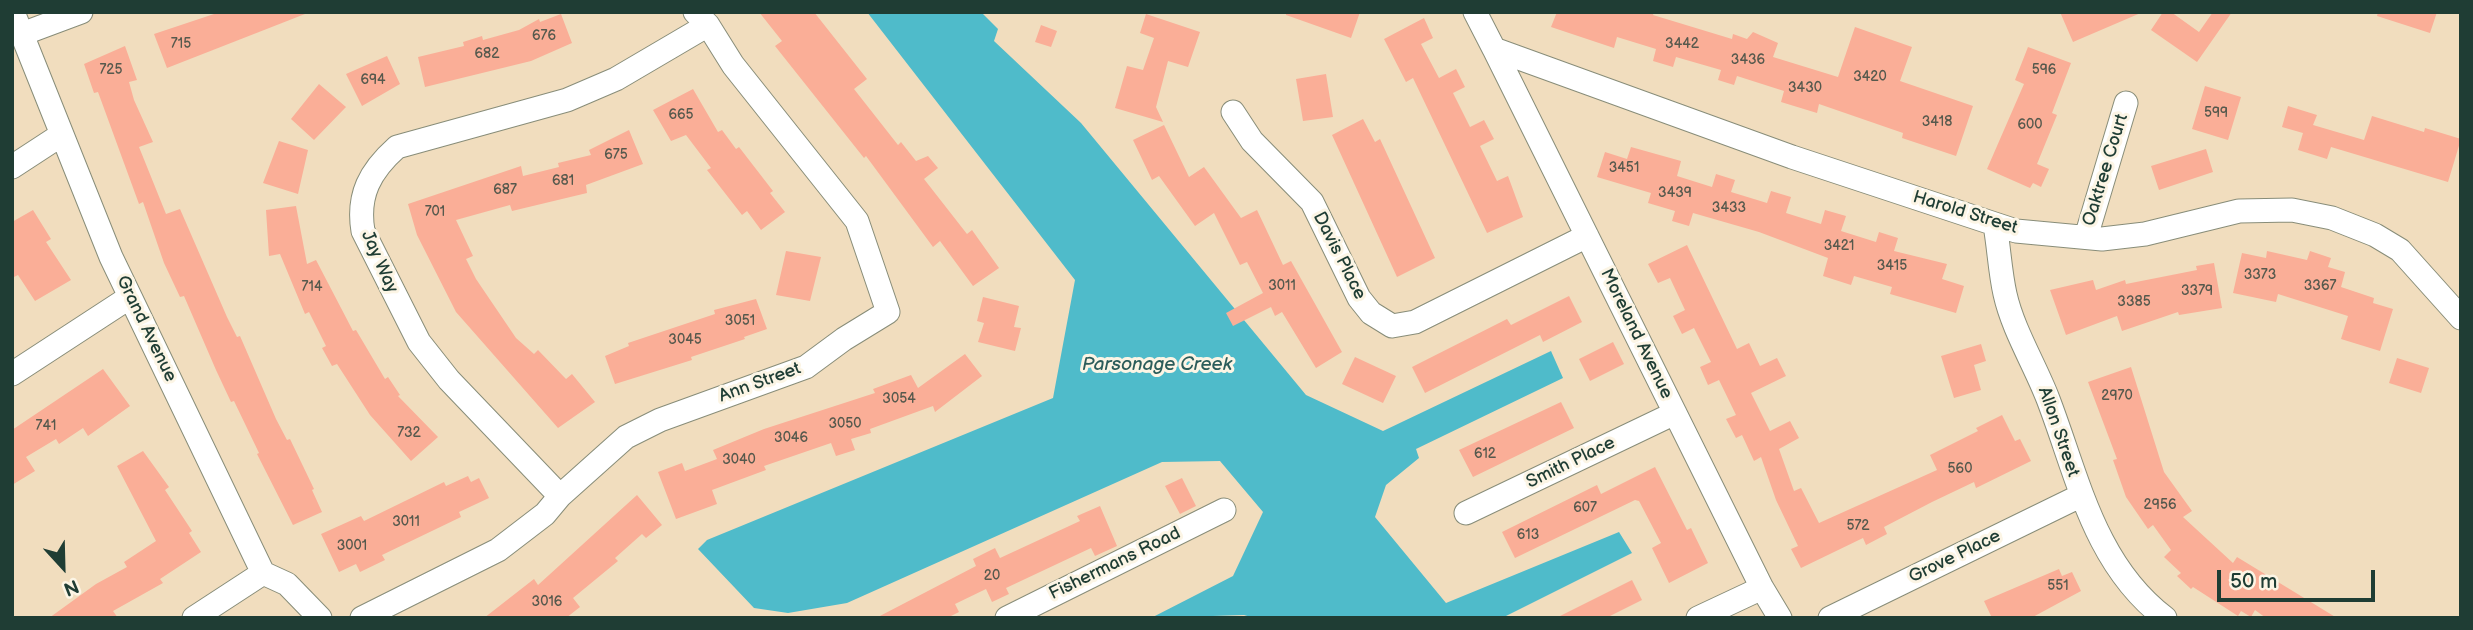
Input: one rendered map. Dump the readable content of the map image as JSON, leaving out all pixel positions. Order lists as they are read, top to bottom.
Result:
{
  "streets": {
    "street": [
      "Oaktree Court",
      "Harold Street",
      "Davis Place",
      "Jay Way",
      "Grand Avenue",
      "Moreland Avenue",
      "Ann Street",
      "Allon Street",
      "Smith Place",
      "Grove Place",
      "Fishermans Road"
    ]
  },
  "crossings": [
    ["Oaktree Court", "Harold Street"],
    ["Harold Street", "Moreland Avenue"],
    ["Harold Street", "Allon Street"],
    ["Davis Place", "Moreland Avenue"],
    ["Jay Way", "Ann Street"],
    ["Moreland Avenue", "Smith Place"],
    ["Allon Street", "Grove Place"]
  ],
  "water": ["Parsonage Creek"],
  "house_numbers": [
    "676",
    "715",
    "3442",
    "682",
    "3436",
    "725",
    "596",
    "3420",
    "694",
    "3430",
    "599",
    "665",
    "3418",
    "600",
    "675",
    "3451",
    "681",
    "687",
    "3439",
    "3433",
    "701",
    "3421",
    "3415",
    "3373",
    "3011",
    "3367",
    "714",
    "3379",
    "3385",
    "3051",
    "3045",
    "2970",
    "3054",
    "3050",
    "741",
    "732",
    "3046",
    "612",
    "3040",
    "560",
    "2956",
    "607",
    "3011",
    "572",
    "613",
    "3001",
    "20",
    "551",
    "3016"
  ],
  "scale_bar": "50 m",
  "north": "bottom"
}
